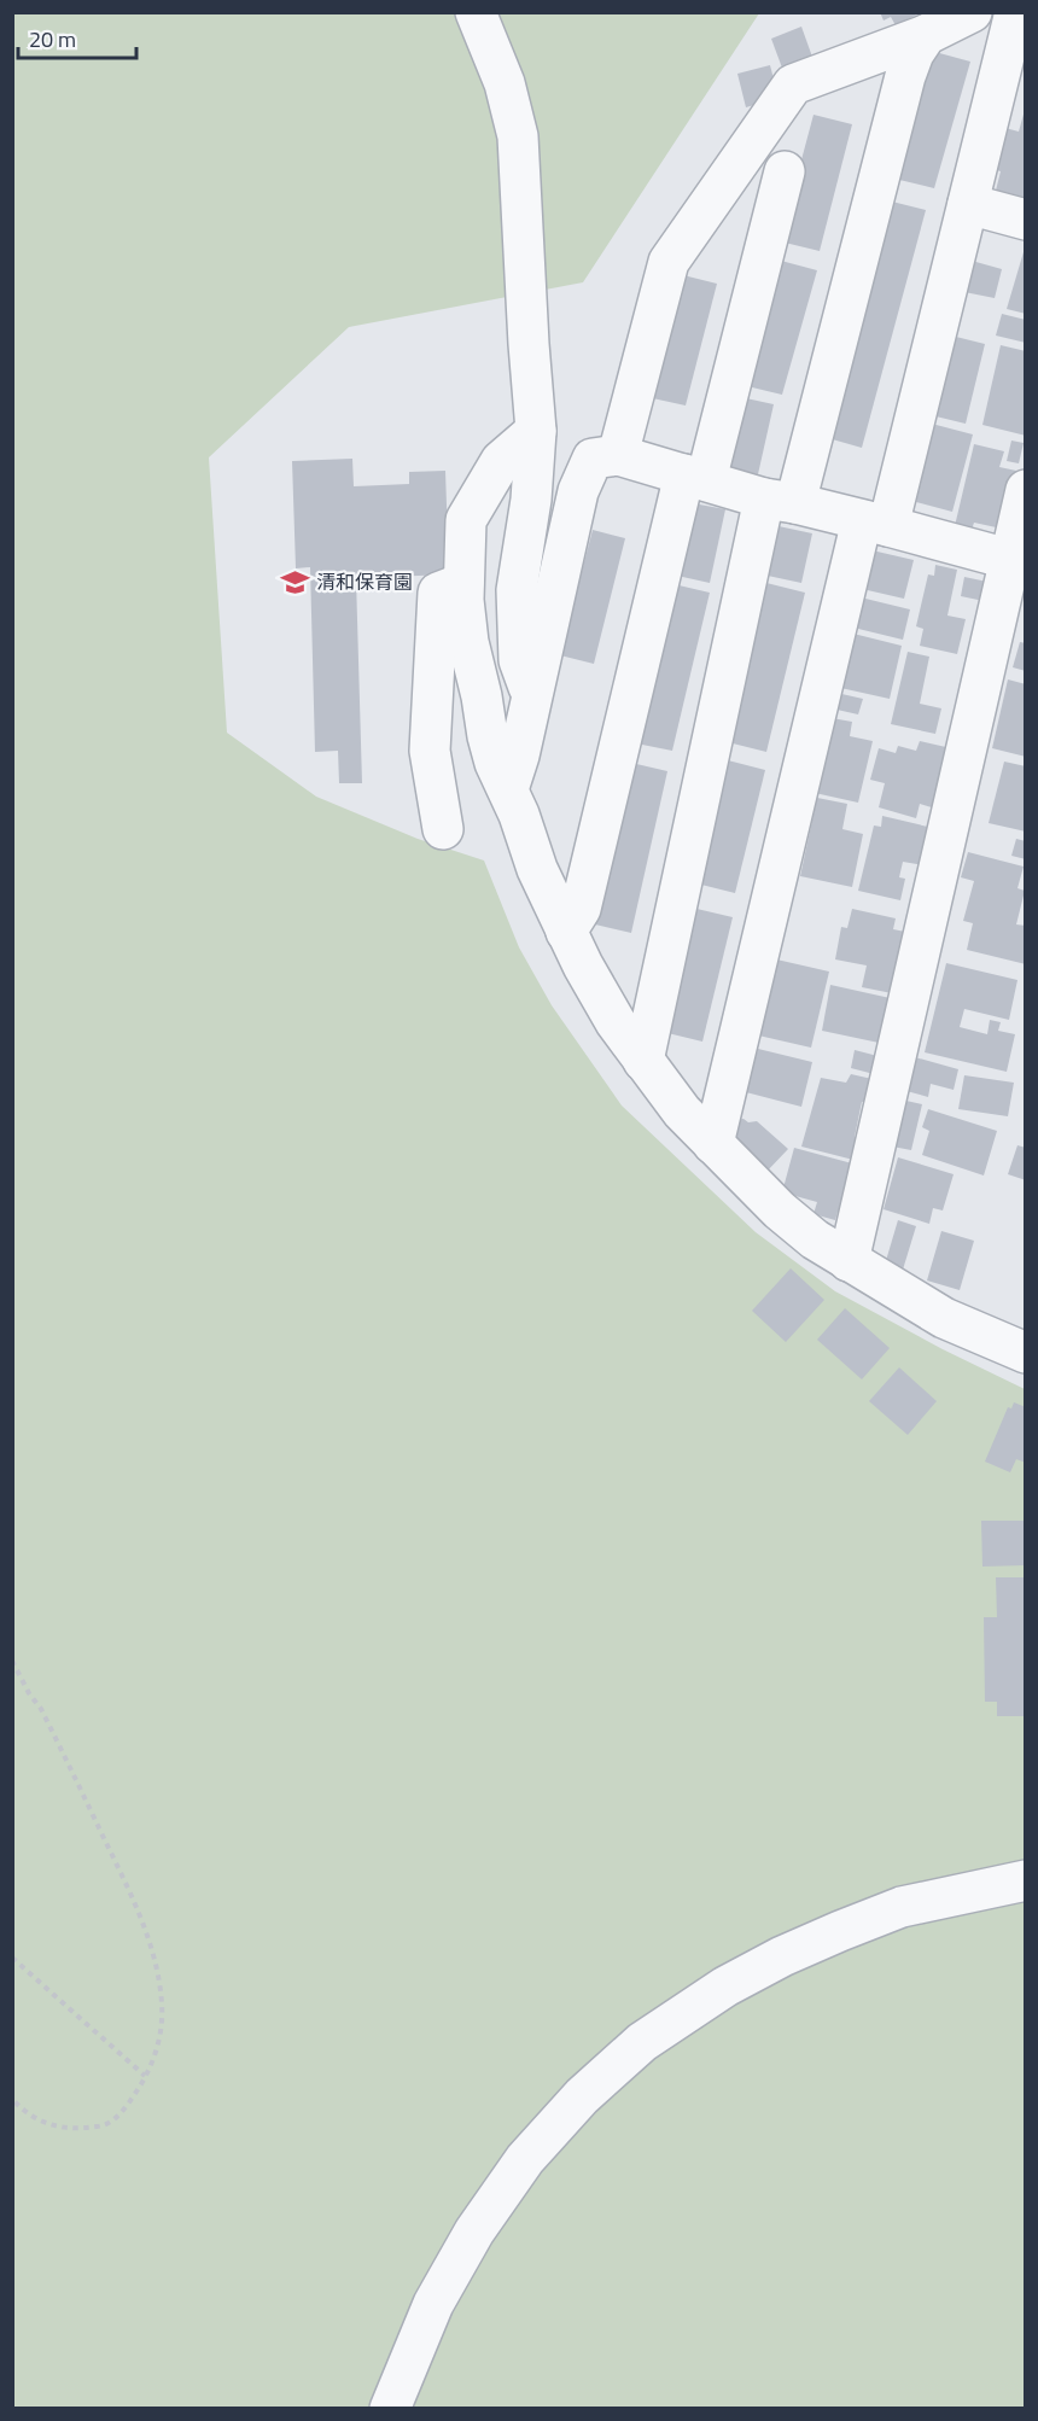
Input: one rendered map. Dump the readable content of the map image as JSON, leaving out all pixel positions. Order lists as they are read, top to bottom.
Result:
{
  "places": {
    "school or university": ["清和保育園"]
  },
  "scale_bar": "20 m"
}
